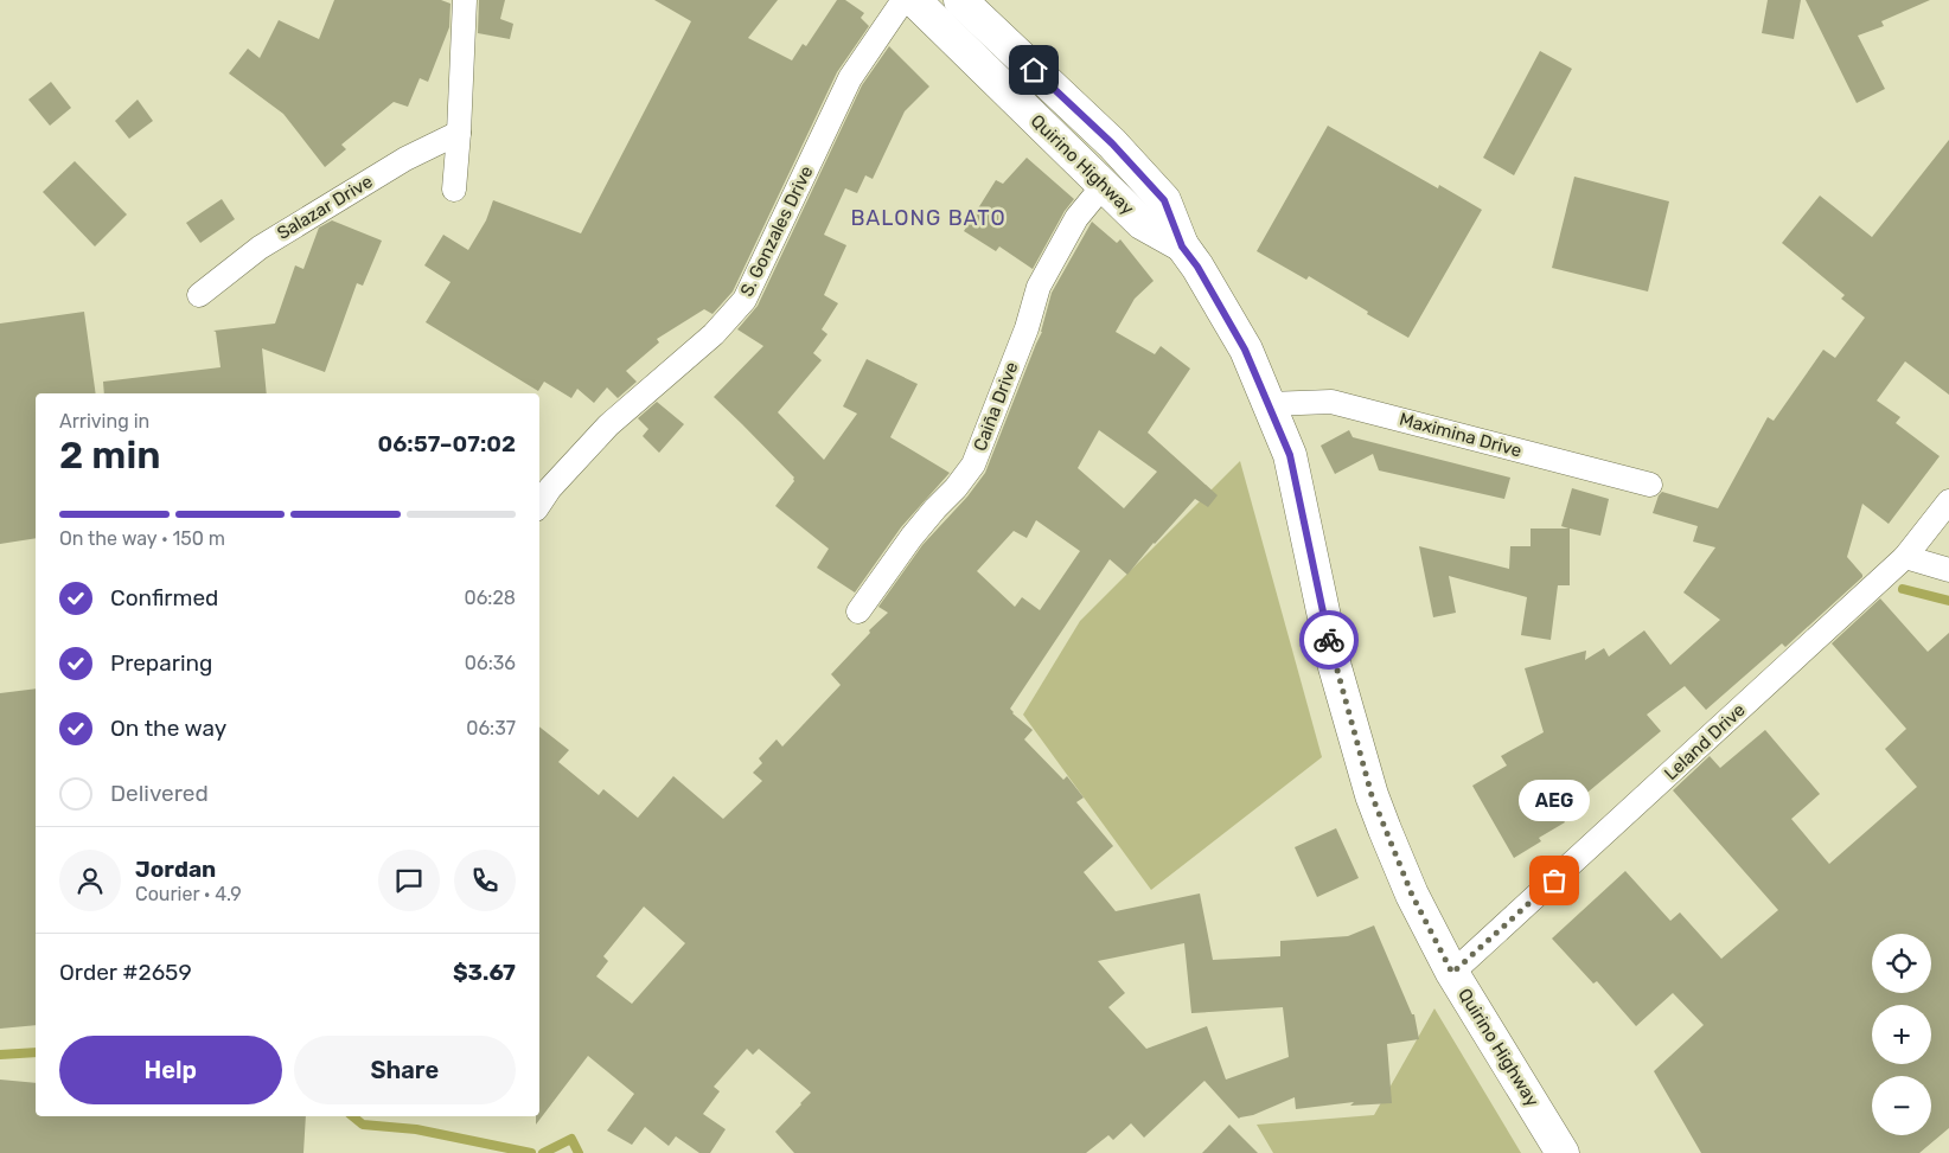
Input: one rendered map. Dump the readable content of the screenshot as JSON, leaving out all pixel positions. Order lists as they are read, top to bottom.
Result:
{
  "streets": {
    "main road": ["Quirino Highway"],
    "street": [
      "Salazar Drive",
      "S. Gonzales Drive",
      "Caiña Drive",
      "Maximina Drive",
      "Leland Drive"
    ]
  },
  "crossings": [
    ["Quirino Highway", "Caiña Drive"],
    ["Quirino Highway", "Maximina Drive"],
    ["Quirino Highway", "Leland Drive"]
  ],
  "districts": ["BALONG BATO"],
  "places": ["AEG"],
  "page": {
    "heading": ["2 min", "Arriving in", "06:57–07:02"],
    "panel": [
      "Jordan",
      "Courier · 4.9",
      "Order #2659",
      "$3.67"
    ],
    "bar": "On the way · 150 m",
    "list": [
      ["Confirmed", "06:28"],
      ["Preparing", "06:36"],
      ["On the way", "06:37"],
      "Delivered"
    ],
    "bubble": "AEG",
    "map_buttons": ["+", "−"],
    "buttons": ["Help", "Share"]
  }
}
